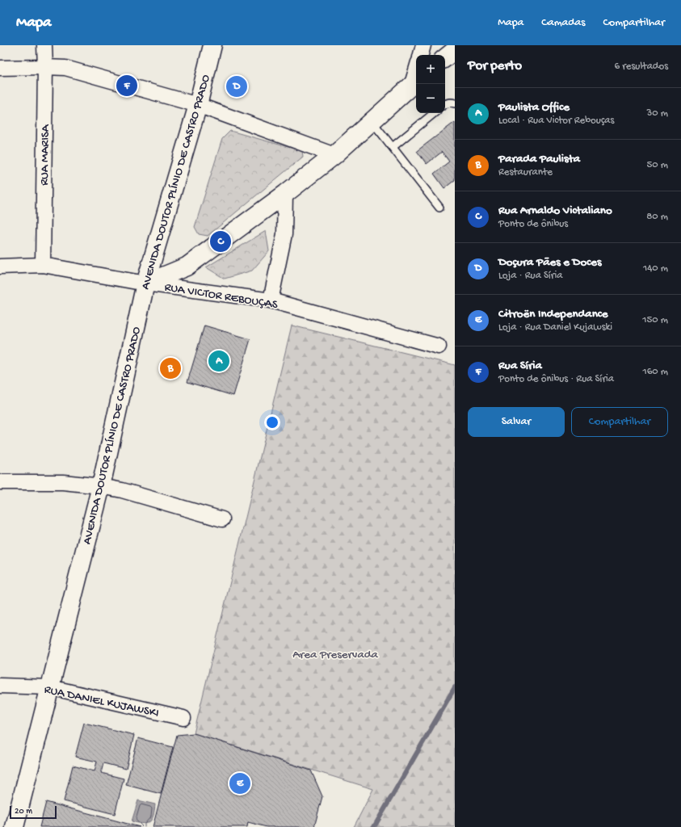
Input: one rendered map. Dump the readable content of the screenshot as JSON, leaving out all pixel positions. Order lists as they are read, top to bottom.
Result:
{
  "streets": {
    "street": [
      "RUA MARISA",
      "AVENIDA DOUTOR PLÍNIO DE CASTRO PRADO",
      "RUA VICTOR REBOUÇAS",
      "RUA DANIEL KUJAWSKI"
    ]
  },
  "crossings": [
    ["RUA MARISA", "RUA VICTOR REBOUÇAS"],
    ["AVENIDA DOUTOR PLÍNIO DE CASTRO PRADO", "RUA VICTOR REBOUÇAS"],
    ["AVENIDA DOUTOR PLÍNIO DE CASTRO PRADO", "RUA DANIEL KUJAWSKI"]
  ],
  "parks": ["Area Preservada"],
  "scale_bar": "20 m",
  "page": {
    "header": "Mapa",
    "nav": ["Mapa", "Camadas", "Compartilhar"],
    "heading": ["Por perto", "6 resultados"],
    "map_buttons": ["+", "−"],
    "pins": [
      "F",
      "D",
      "C",
      "A",
      "B",
      "E"
    ],
    "list": [
      {
        "mark": "A",
        "name": "Paulista Office",
        "note": "Local · Rua Victor Rebouças",
        "value": "30 m"
      },
      {
        "mark": "B",
        "name": "Parada Paulista",
        "note": "Restaurante",
        "value": "50 m"
      },
      {
        "mark": "C",
        "name": "Rua Arnaldo Victaliano",
        "note": "Ponto de ônibus",
        "value": "80 m"
      },
      {
        "mark": "D",
        "name": "Doçura Pães e Doces",
        "note": "Loja · Rua Síria",
        "value": "140 m"
      },
      {
        "mark": "E",
        "name": "Citroën Independance",
        "note": "Loja · Rua Daniel Kujawski",
        "value": "150 m"
      },
      {
        "mark": "F",
        "name": "Rua Síria",
        "note": "Ponto de ônibus · Rua Síria",
        "value": "160 m"
      }
    ],
    "buttons": ["Salvar", "Compartilhar"],
    "scale": "20 m"
  }
}
